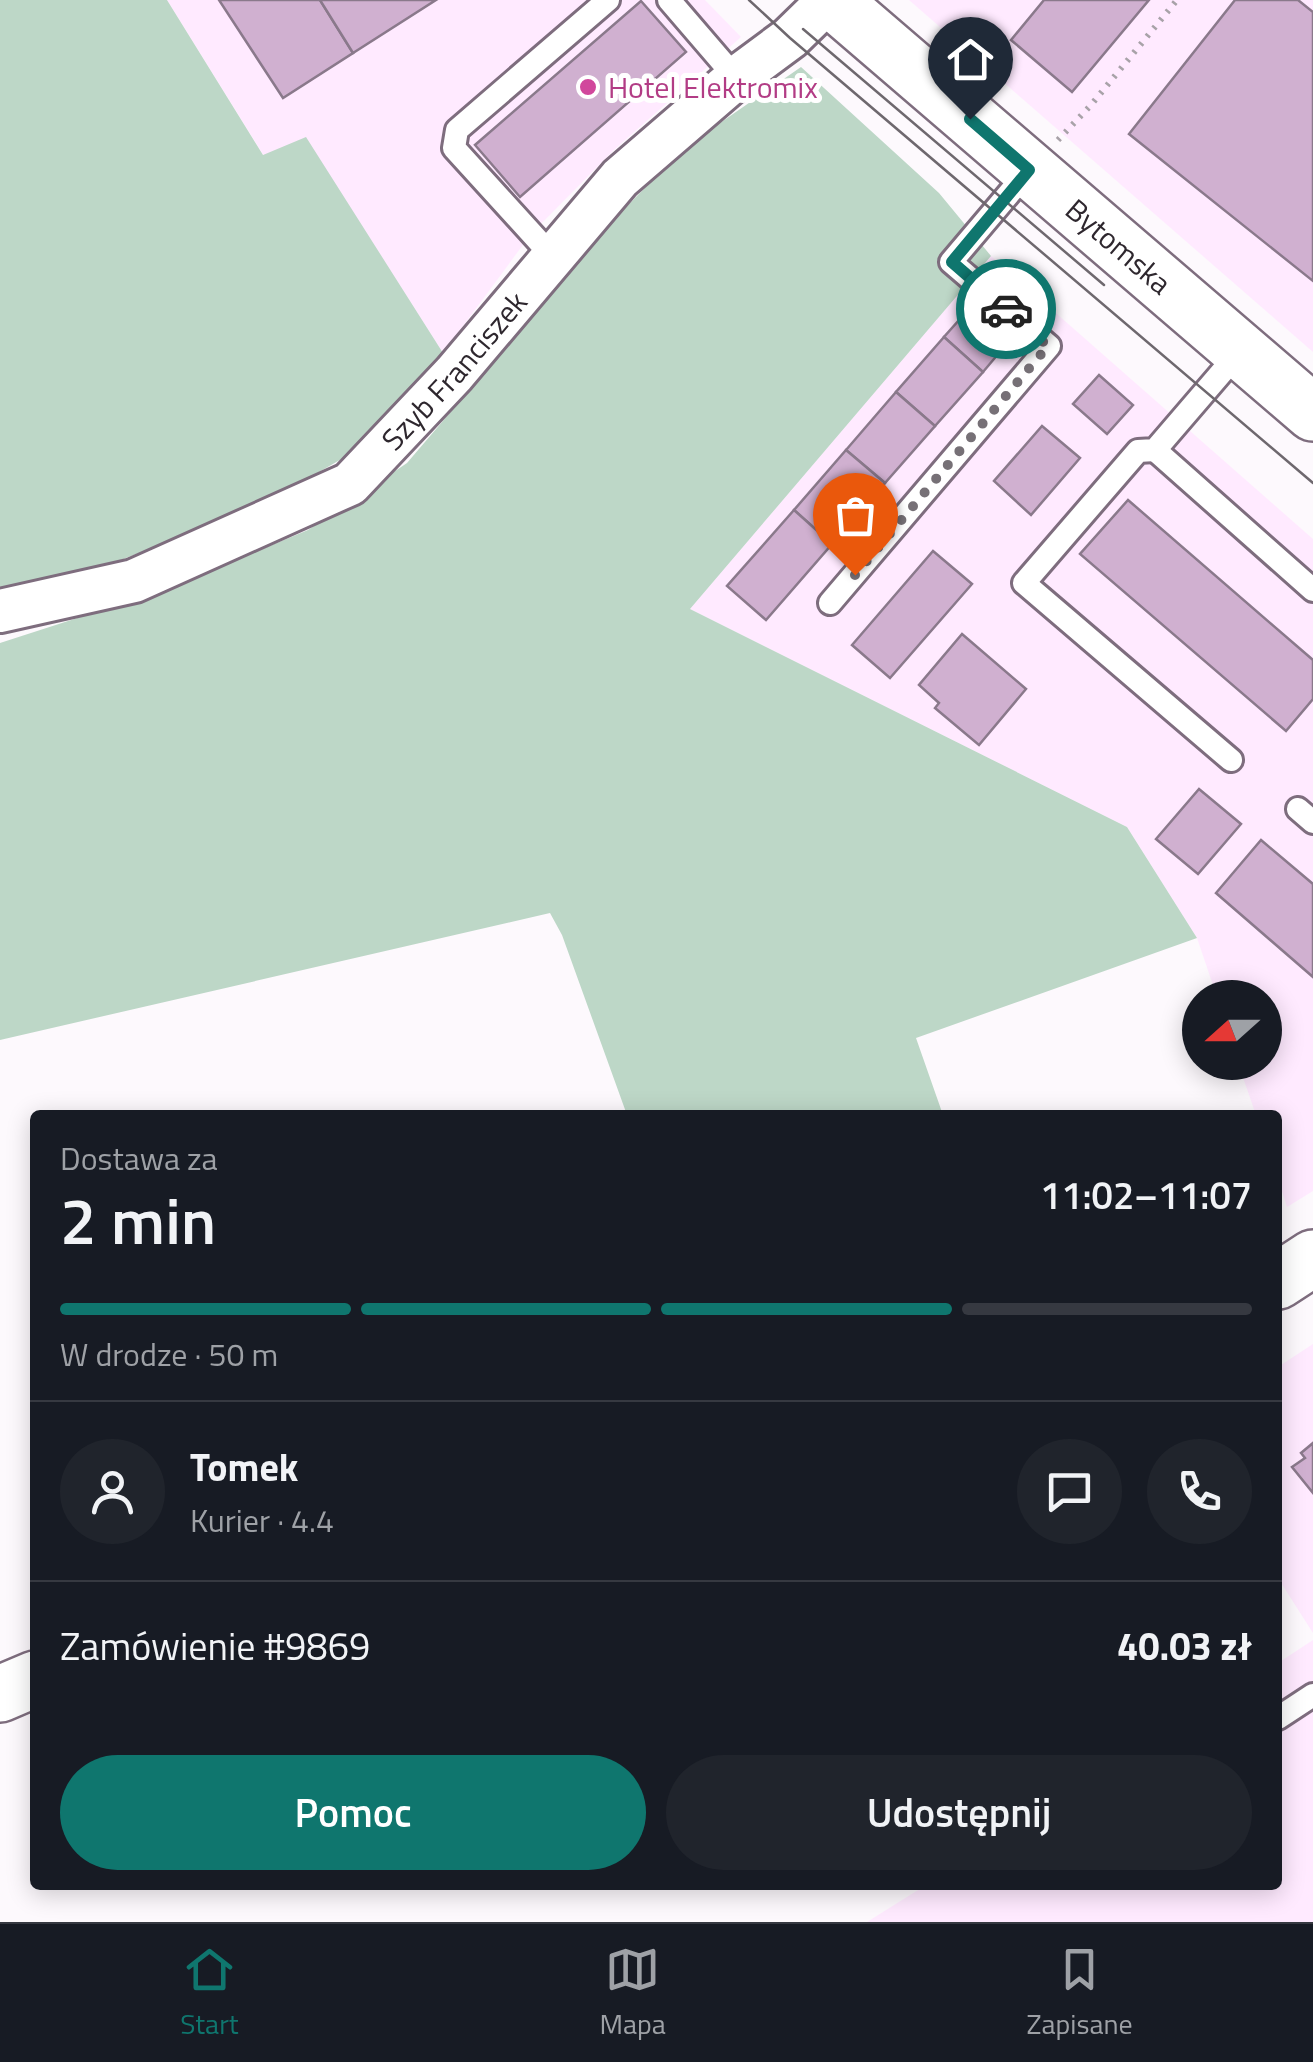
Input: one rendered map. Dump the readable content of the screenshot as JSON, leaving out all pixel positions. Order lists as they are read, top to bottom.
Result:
{
  "streets": {
    "street": ["Bytomska", "Szyb Franciszek"]
  },
  "crossings": [
    ["Bytomska", "Szyb Franciszek"]
  ],
  "places": ["Hotel Elektromix"],
  "north": "left",
  "page": {
    "heading": ["2 min", "Dostawa za", "11:02–11:07"],
    "panel": [
      "Tomek",
      "Kurier · 4.4",
      "Zamówienie #9869",
      "40.03 zł"
    ],
    "bar": "W drodze · 50 m",
    "buttons": ["Pomoc", "Udostępnij"],
    "tabs": ["Start", "Mapa", "Zapisane"]
  }
}
